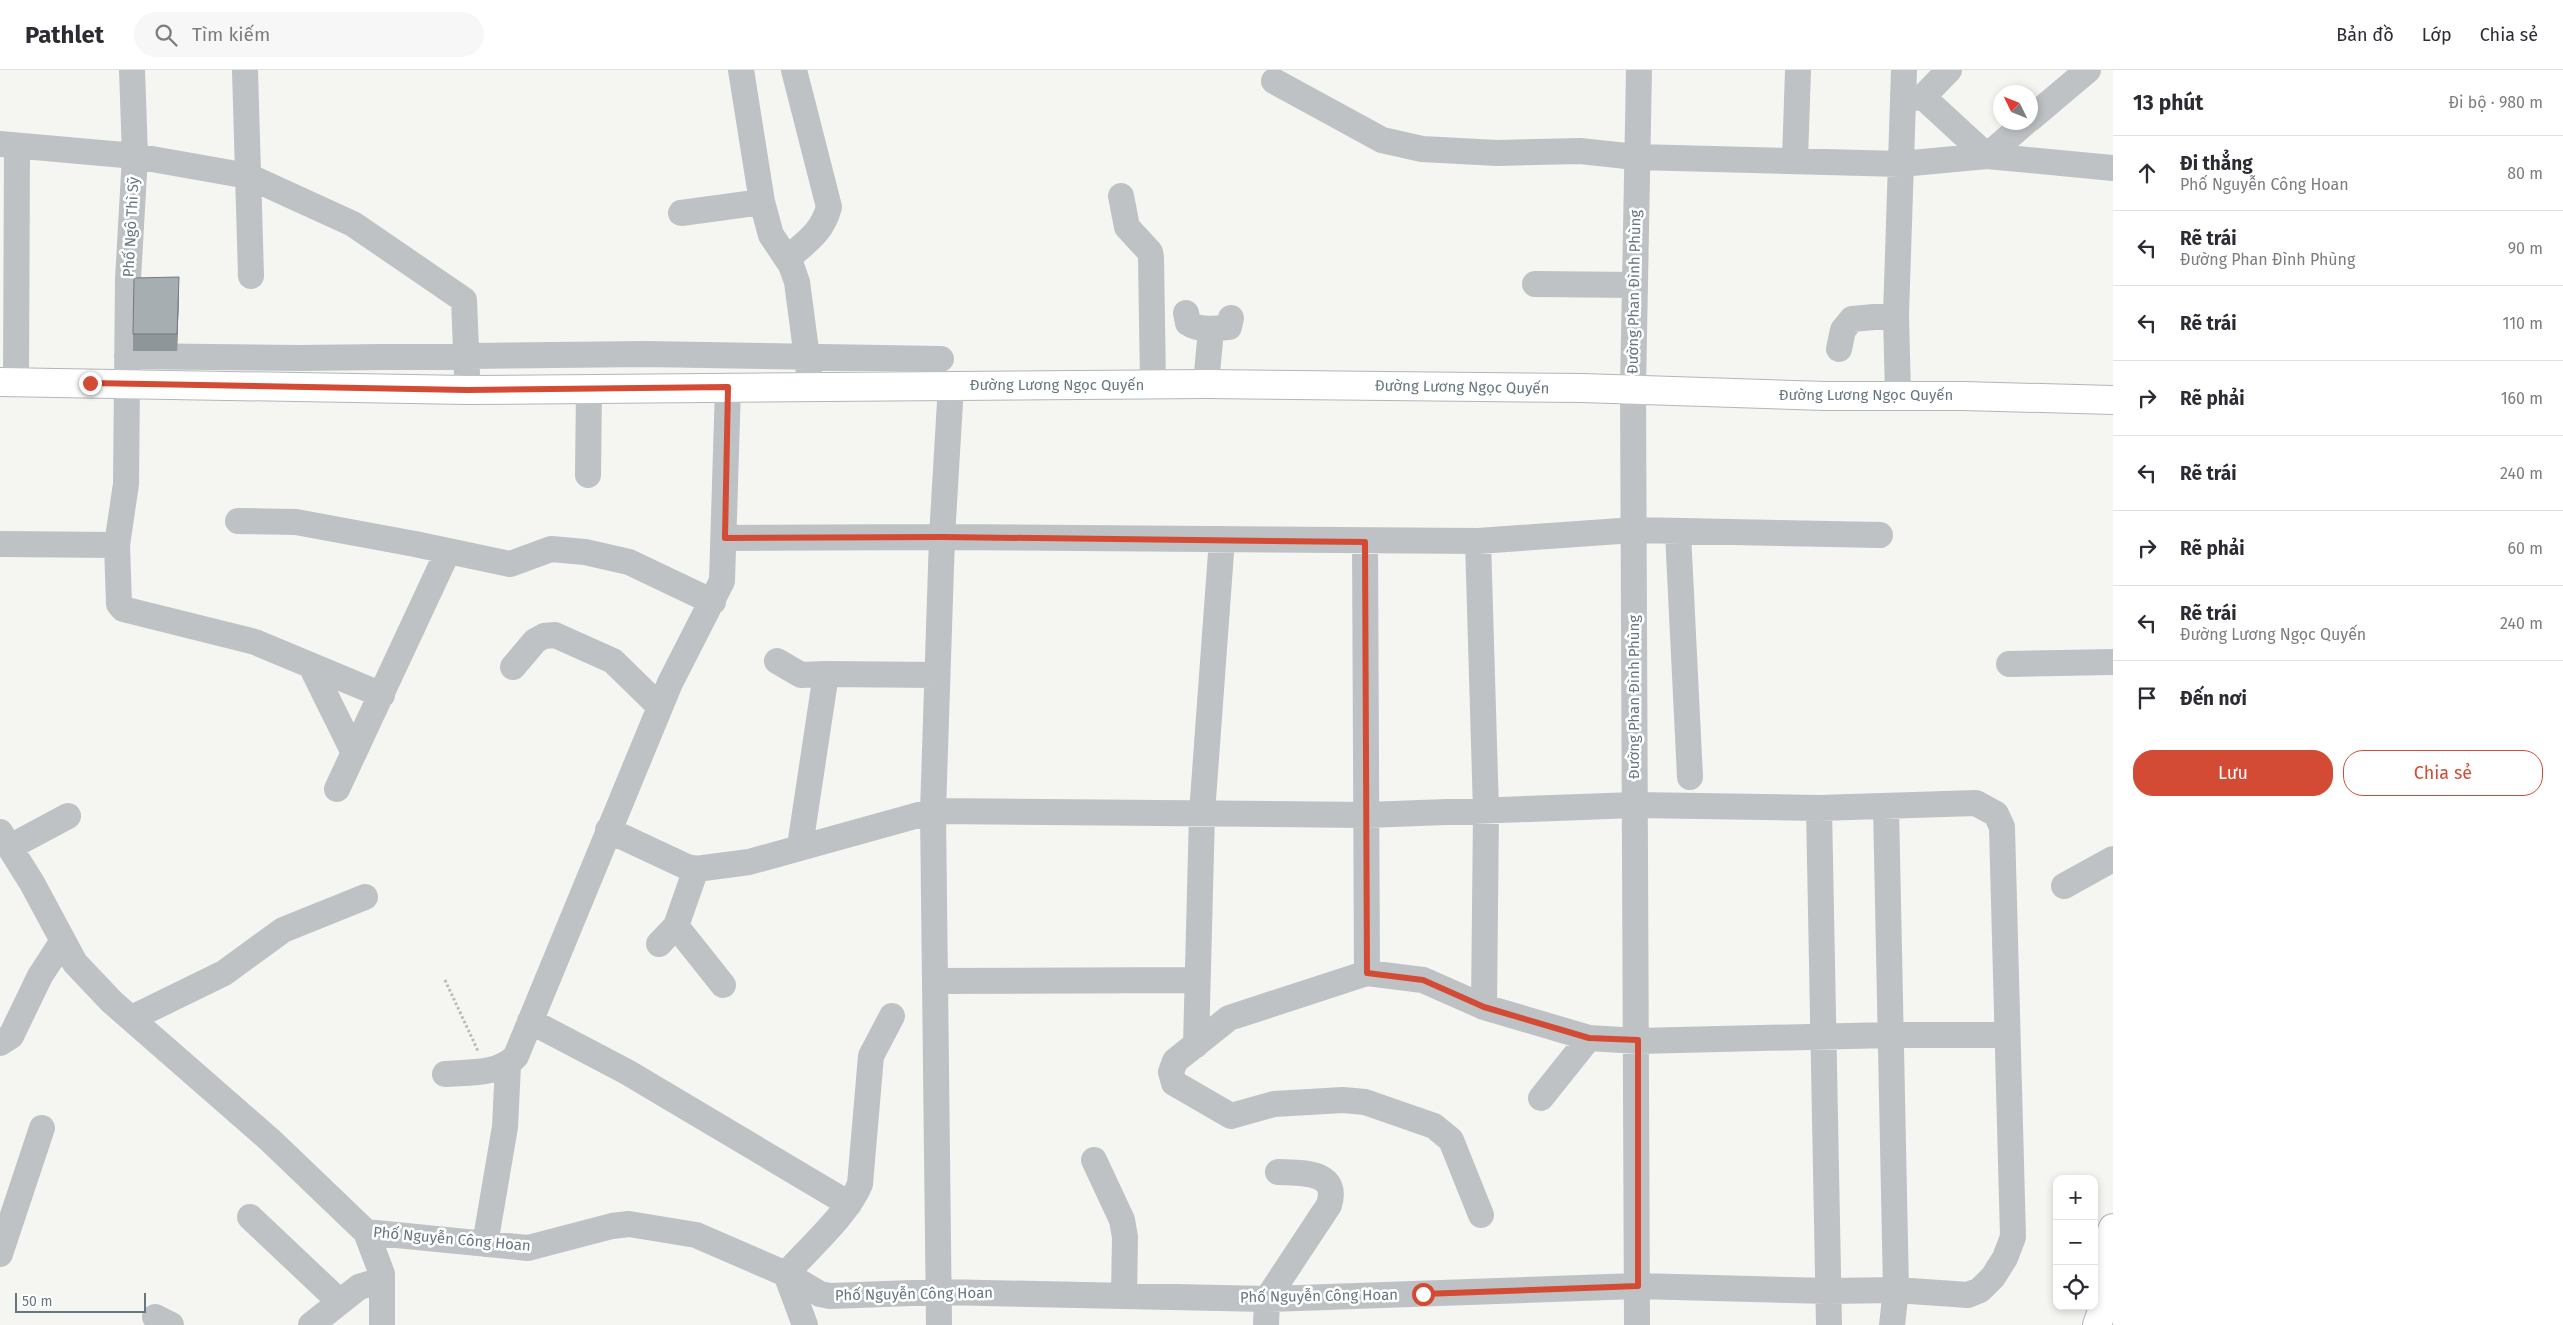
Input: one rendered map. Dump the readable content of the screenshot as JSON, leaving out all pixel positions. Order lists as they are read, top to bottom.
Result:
{
  "streets": {
    "main road": ["Đường Lương Ngọc Quyến"],
    "street": ["Phố Ngô Thì Sỹ", "Đường Phan Đình Phùng", "Phố Nguyễn Công Hoan"]
  },
  "crossings": [
    ["Phố Ngô Thì Sỹ", "Đường Lương Ngọc Quyến"],
    ["Đường Phan Đình Phùng", "Đường Lương Ngọc Quyến"],
    ["Đường Phan Đình Phùng", "Phố Nguyễn Công Hoan"]
  ],
  "scale_bar": "50 m",
  "north": "top left",
  "page": {
    "header": "Pathlet",
    "search": "Tìm kiếm",
    "nav": ["Bản đồ", "Lớp", "Chia sẻ"],
    "heading": ["13 phút", "Đi bộ · 980 m"],
    "list": [
      ["Đi thẳng", "Phố Nguyễn Công Hoan", "80 m"],
      ["Rẽ trái", "Đường Phan Đình Phùng", "90 m"],
      ["Rẽ trái", "110 m"],
      ["Rẽ phải", "160 m"],
      ["Rẽ trái", "240 m"],
      ["Rẽ phải", "60 m"],
      ["Rẽ trái", "Đường Lương Ngọc Quyến", "240 m"],
      "Đến nơi"
    ],
    "buttons": ["Lưu", "Chia sẻ"],
    "map_buttons": ["+", "−"],
    "scale": "50 m"
  }
}
